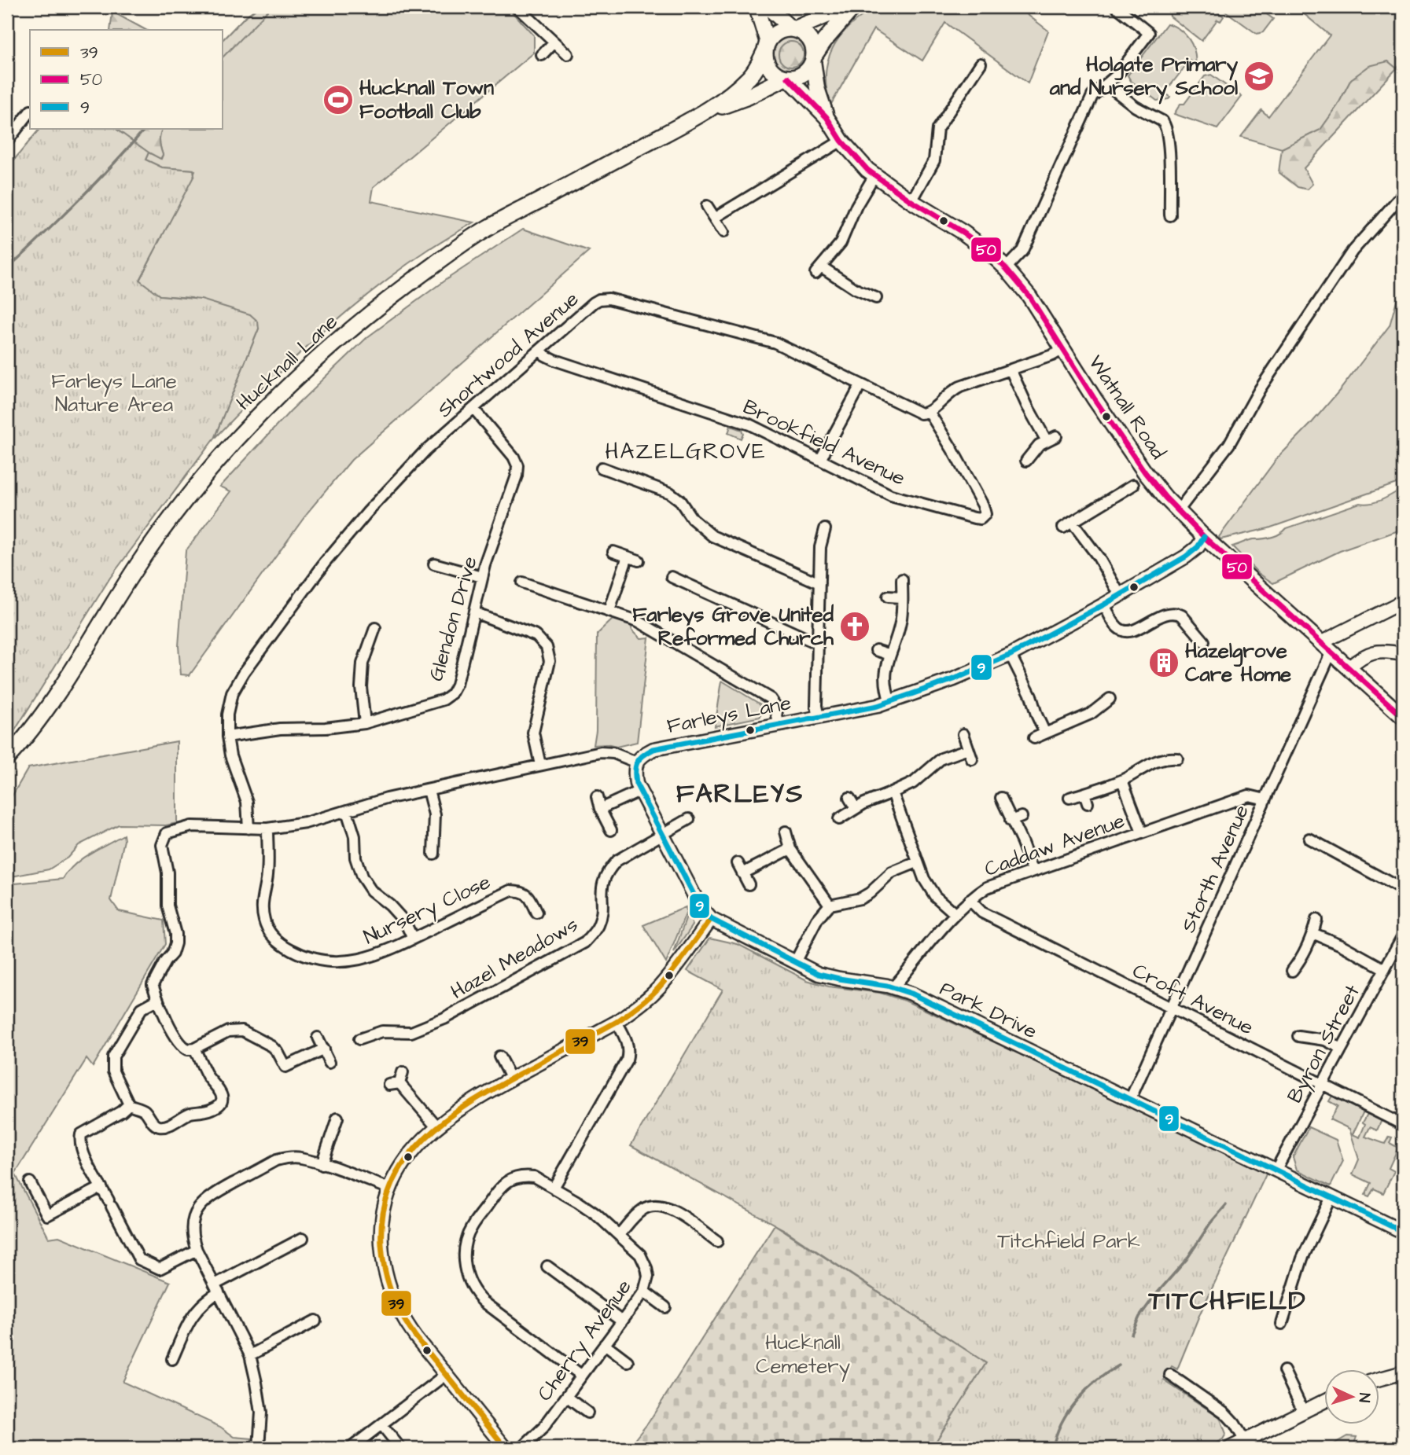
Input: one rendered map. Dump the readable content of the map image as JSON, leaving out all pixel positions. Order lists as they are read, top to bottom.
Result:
{
  "streets": {
    "main road": ["Hucknall Lane", "Watnall Road"],
    "street": [
      "Shortwood Avenue",
      "Brookfield Avenue",
      "Glendon Drive",
      "Farleys Lane",
      "Caddaw Avenue",
      "Storth Avenue",
      "Nursery Close",
      "Hazel Meadows",
      "Croft Avenue",
      "Park Drive",
      "Byron Street",
      "Cherry Avenue"
    ]
  },
  "crossings": [
    ["Shortwood Avenue", "Brookfield Avenue"],
    ["Shortwood Avenue", "Glendon Drive"],
    ["Hucknall Lane", "Watnall Road"],
    ["Watnall Road", "Farleys Lane"],
    ["Watnall Road", "Storth Avenue"],
    ["Farleys Lane", "Park Drive"],
    ["Caddaw Avenue", "Storth Avenue"],
    ["Caddaw Avenue", "Croft Avenue"],
    ["Caddaw Avenue", "Park Drive"],
    ["Storth Avenue", "Croft Avenue"],
    ["Storth Avenue", "Park Drive"],
    ["Hazel Meadows", "Park Drive"],
    ["Croft Avenue", "Byron Street"],
    ["Park Drive", "Byron Street"]
  ],
  "districts": ["HAZELGROVE", "FARLEYS", "TITCHFIELD"],
  "parks": ["Farleys Lane Nature Area", "Titchfield Park", "Hucknall Cemetery"],
  "places": {
    "school or university": ["Holgate Primary and Nursery School"],
    "sports": ["Hucknall Town Football Club"],
    "church": ["Farleys Grove United Reformed Church"],
    "building": ["Hazelgrove Care Home"]
  },
  "lines": ["transit line 50", "transit line 9", "transit line 39"],
  "legend": ["39", "50", "9"],
  "north": "right"
}
